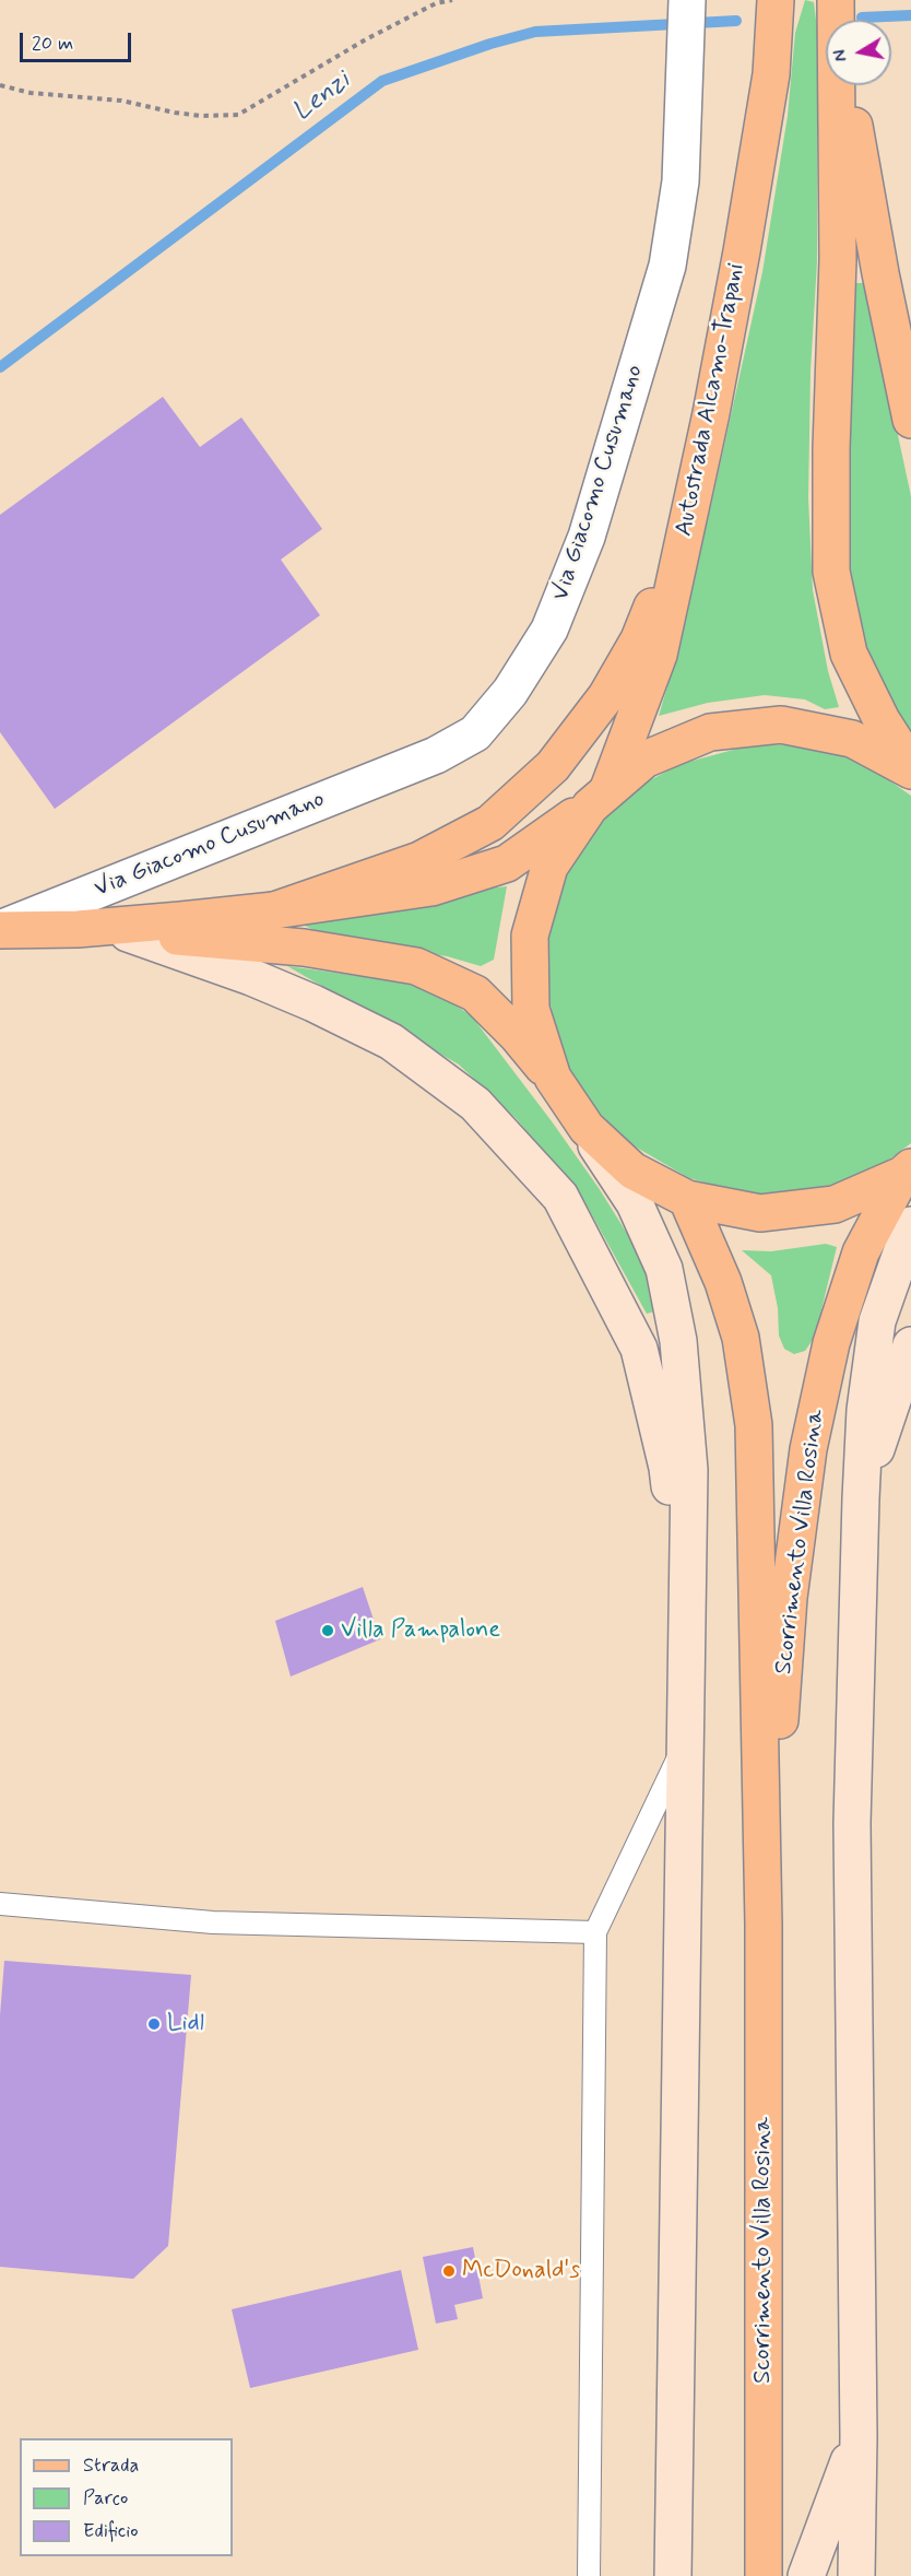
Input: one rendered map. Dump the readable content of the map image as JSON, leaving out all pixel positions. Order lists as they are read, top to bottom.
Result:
{
  "streets": {
    "main road": ["Autostrada Alcamo-Trapani", "Scorrimento Villa Rosina"],
    "street": ["Via Giacomo Cusumano"]
  },
  "water": ["Lenzi"],
  "places": ["Villa Pampalone", "Lidl", "McDonald's"],
  "legend": ["Strada", "Parco", "Edificio"],
  "scale_bar": "20 m",
  "north": "left"
}
